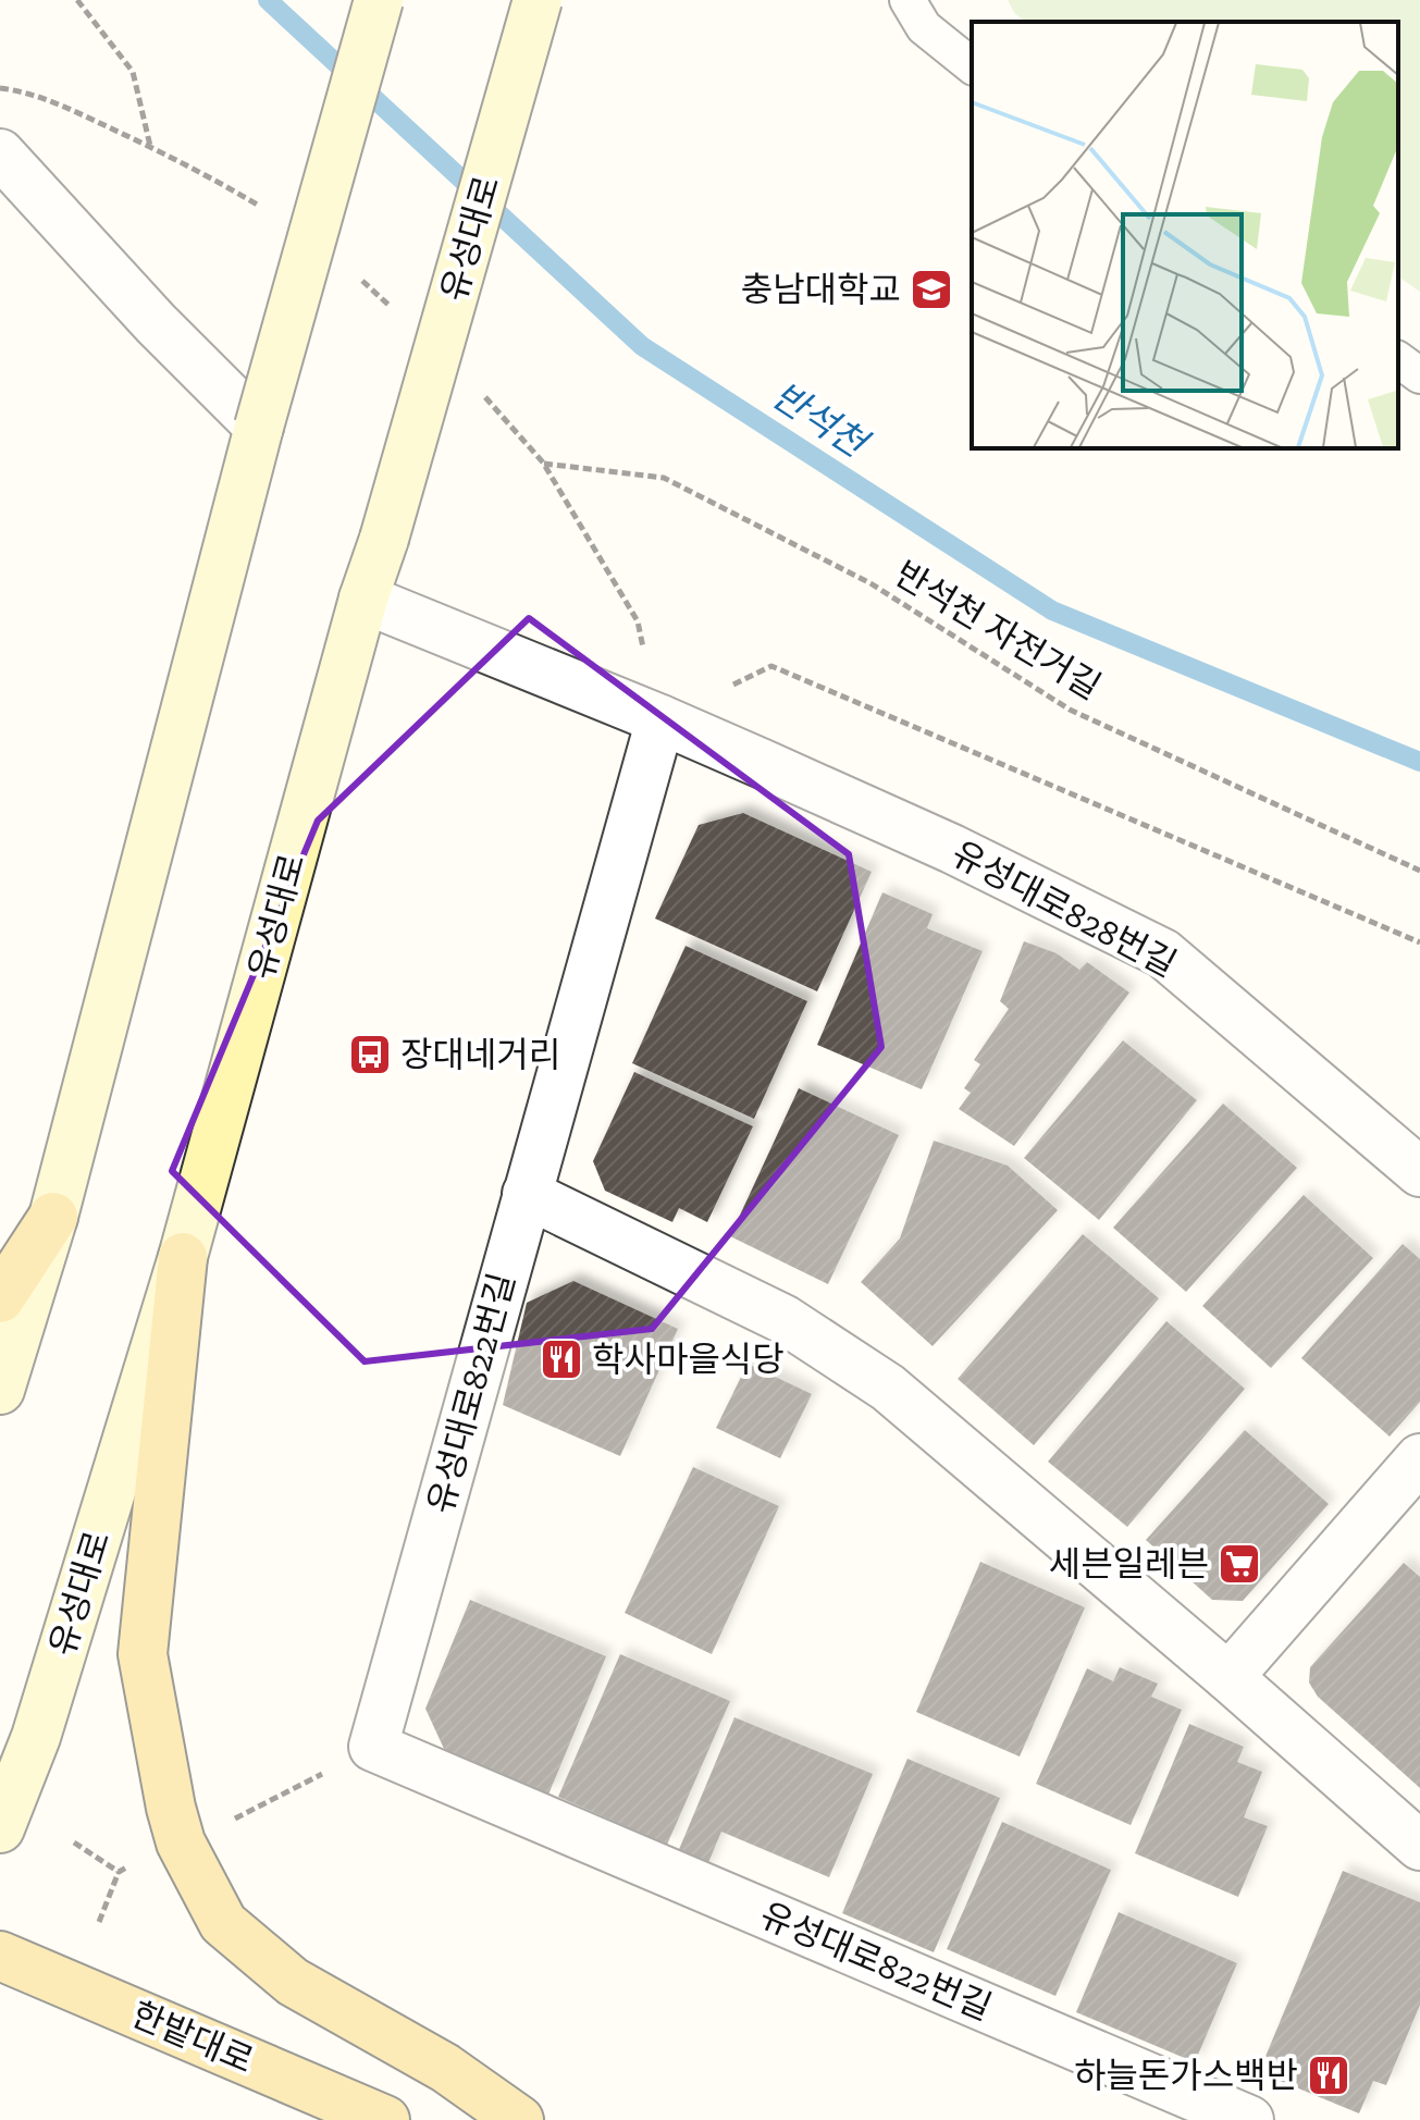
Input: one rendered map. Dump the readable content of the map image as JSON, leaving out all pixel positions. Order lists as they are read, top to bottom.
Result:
{
  "streets": {
    "main road": ["유성대로", "한밭대로"],
    "street": ["유성대로828번길", "유성대로822번길"],
    "path": ["반석천 자전거길"]
  },
  "crossings": [
    ["유성대로", "유성대로828번길"],
    ["반석천 자전거길", "유성대로828번길"],
    ["반석천 자전거길", "유성대로822번길"],
    ["유성대로828번길", "유성대로822번길"]
  ],
  "water": ["반석천"],
  "places": {
    "school or university": ["충남대학교"],
    "bus stop": ["장대네거리"],
    "restaurant": ["학사마을식당", "하늘돈가스백반"],
    "supermarket": ["세븐일레븐"]
  }
}
